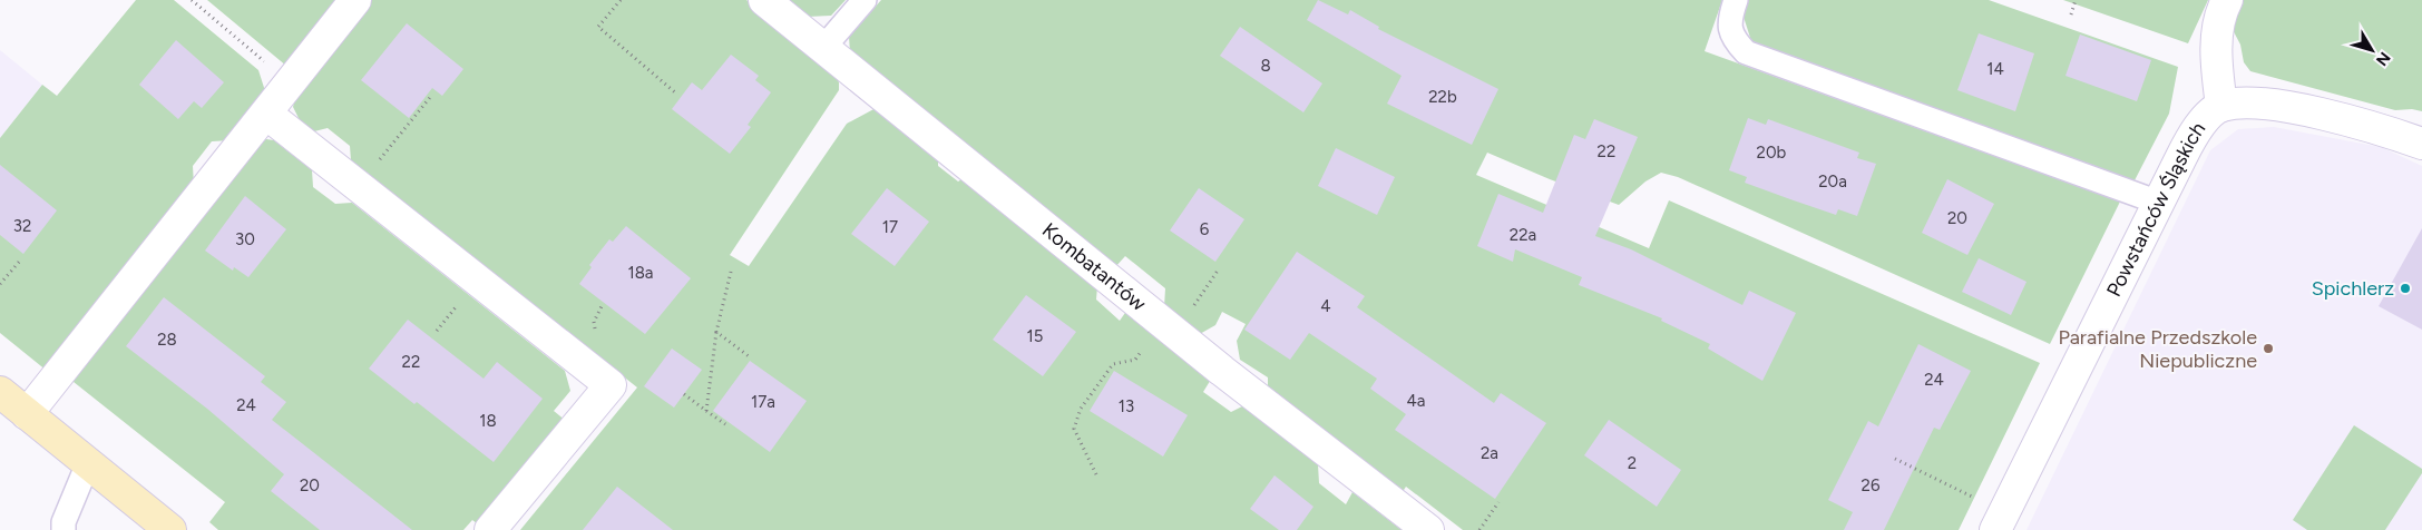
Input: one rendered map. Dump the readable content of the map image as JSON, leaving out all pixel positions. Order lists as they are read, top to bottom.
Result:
{
  "streets": {
    "street": ["Powstańców Śląskich", "Kombatantów"]
  },
  "places": ["Spichlerz", "Parafialne Przedszkole Niepubliczne"],
  "house_numbers": [
    "8",
    "14",
    "22b",
    "22",
    "20b",
    "20a",
    "20",
    "32",
    "17",
    "6",
    "22a",
    "30",
    "18a",
    "4",
    "15",
    "28",
    "22",
    "24",
    "4a",
    "17a",
    "24",
    "13",
    "18",
    "2a",
    "2",
    "20",
    "26"
  ],
  "north": "bottom right"
}
